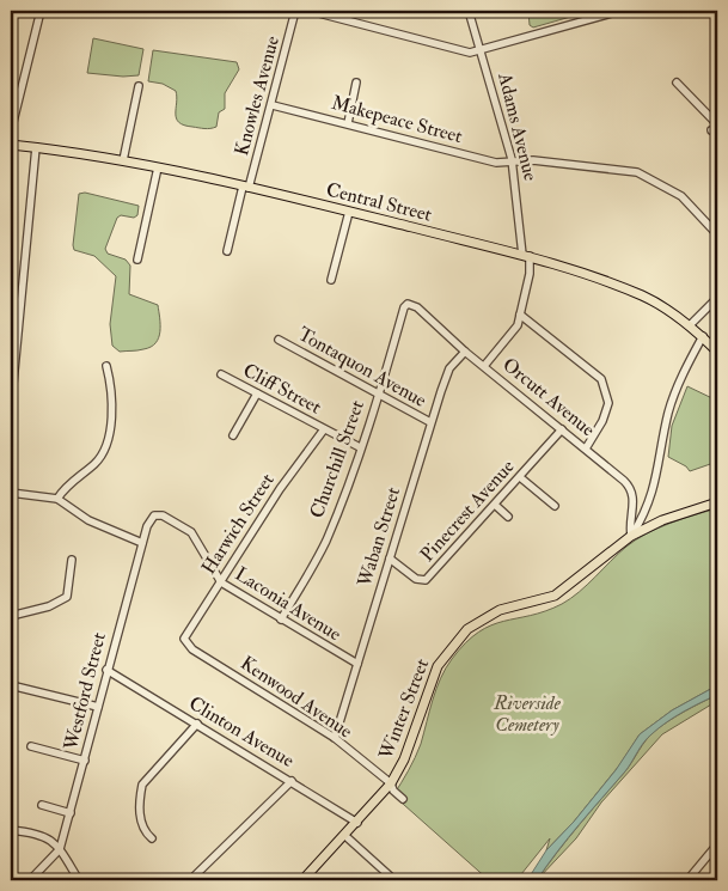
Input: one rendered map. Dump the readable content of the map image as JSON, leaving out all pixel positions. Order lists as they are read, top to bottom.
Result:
{
  "streets": {
    "main road": ["Central Street", "Winter Street"],
    "street": [
      "Knowles Avenue",
      "Makepeace Street",
      "Adams Avenue",
      "Tontaquon Avenue",
      "Cliff Street",
      "Orcutt Avenue",
      "Churchill Street",
      "Pinecrest Avenue",
      "Harwich Street",
      "Waban Street",
      "Laconia Avenue",
      "Westford Street",
      "Kenwood Avenue",
      "Clinton Avenue"
    ]
  },
  "crossings": [
    ["Knowles Avenue", "Makepeace Street"],
    ["Knowles Avenue", "Central Street"],
    ["Makepeace Street", "Adams Avenue"],
    ["Adams Avenue", "Central Street"],
    ["Adams Avenue", "Orcutt Avenue"],
    ["Tontaquon Avenue", "Churchill Street"],
    ["Tontaquon Avenue", "Waban Street"],
    ["Cliff Street", "Churchill Street"],
    ["Cliff Street", "Harwich Street"],
    ["Orcutt Avenue", "Churchill Street"],
    ["Orcutt Avenue", "Pinecrest Avenue"],
    ["Orcutt Avenue", "Waban Street"],
    ["Orcutt Avenue", "Winter Street"],
    ["Churchill Street", "Laconia Avenue"],
    ["Pinecrest Avenue", "Waban Street"],
    ["Harwich Street", "Laconia Avenue"],
    ["Harwich Street", "Kenwood Avenue"],
    ["Waban Street", "Laconia Avenue"],
    ["Waban Street", "Kenwood Avenue"],
    ["Laconia Avenue", "Westford Street"],
    ["Westford Street", "Clinton Avenue"],
    ["Kenwood Avenue", "Winter Street"],
    ["Winter Street", "Clinton Avenue"]
  ],
  "parks": ["Riverside Cemetery"]
}
